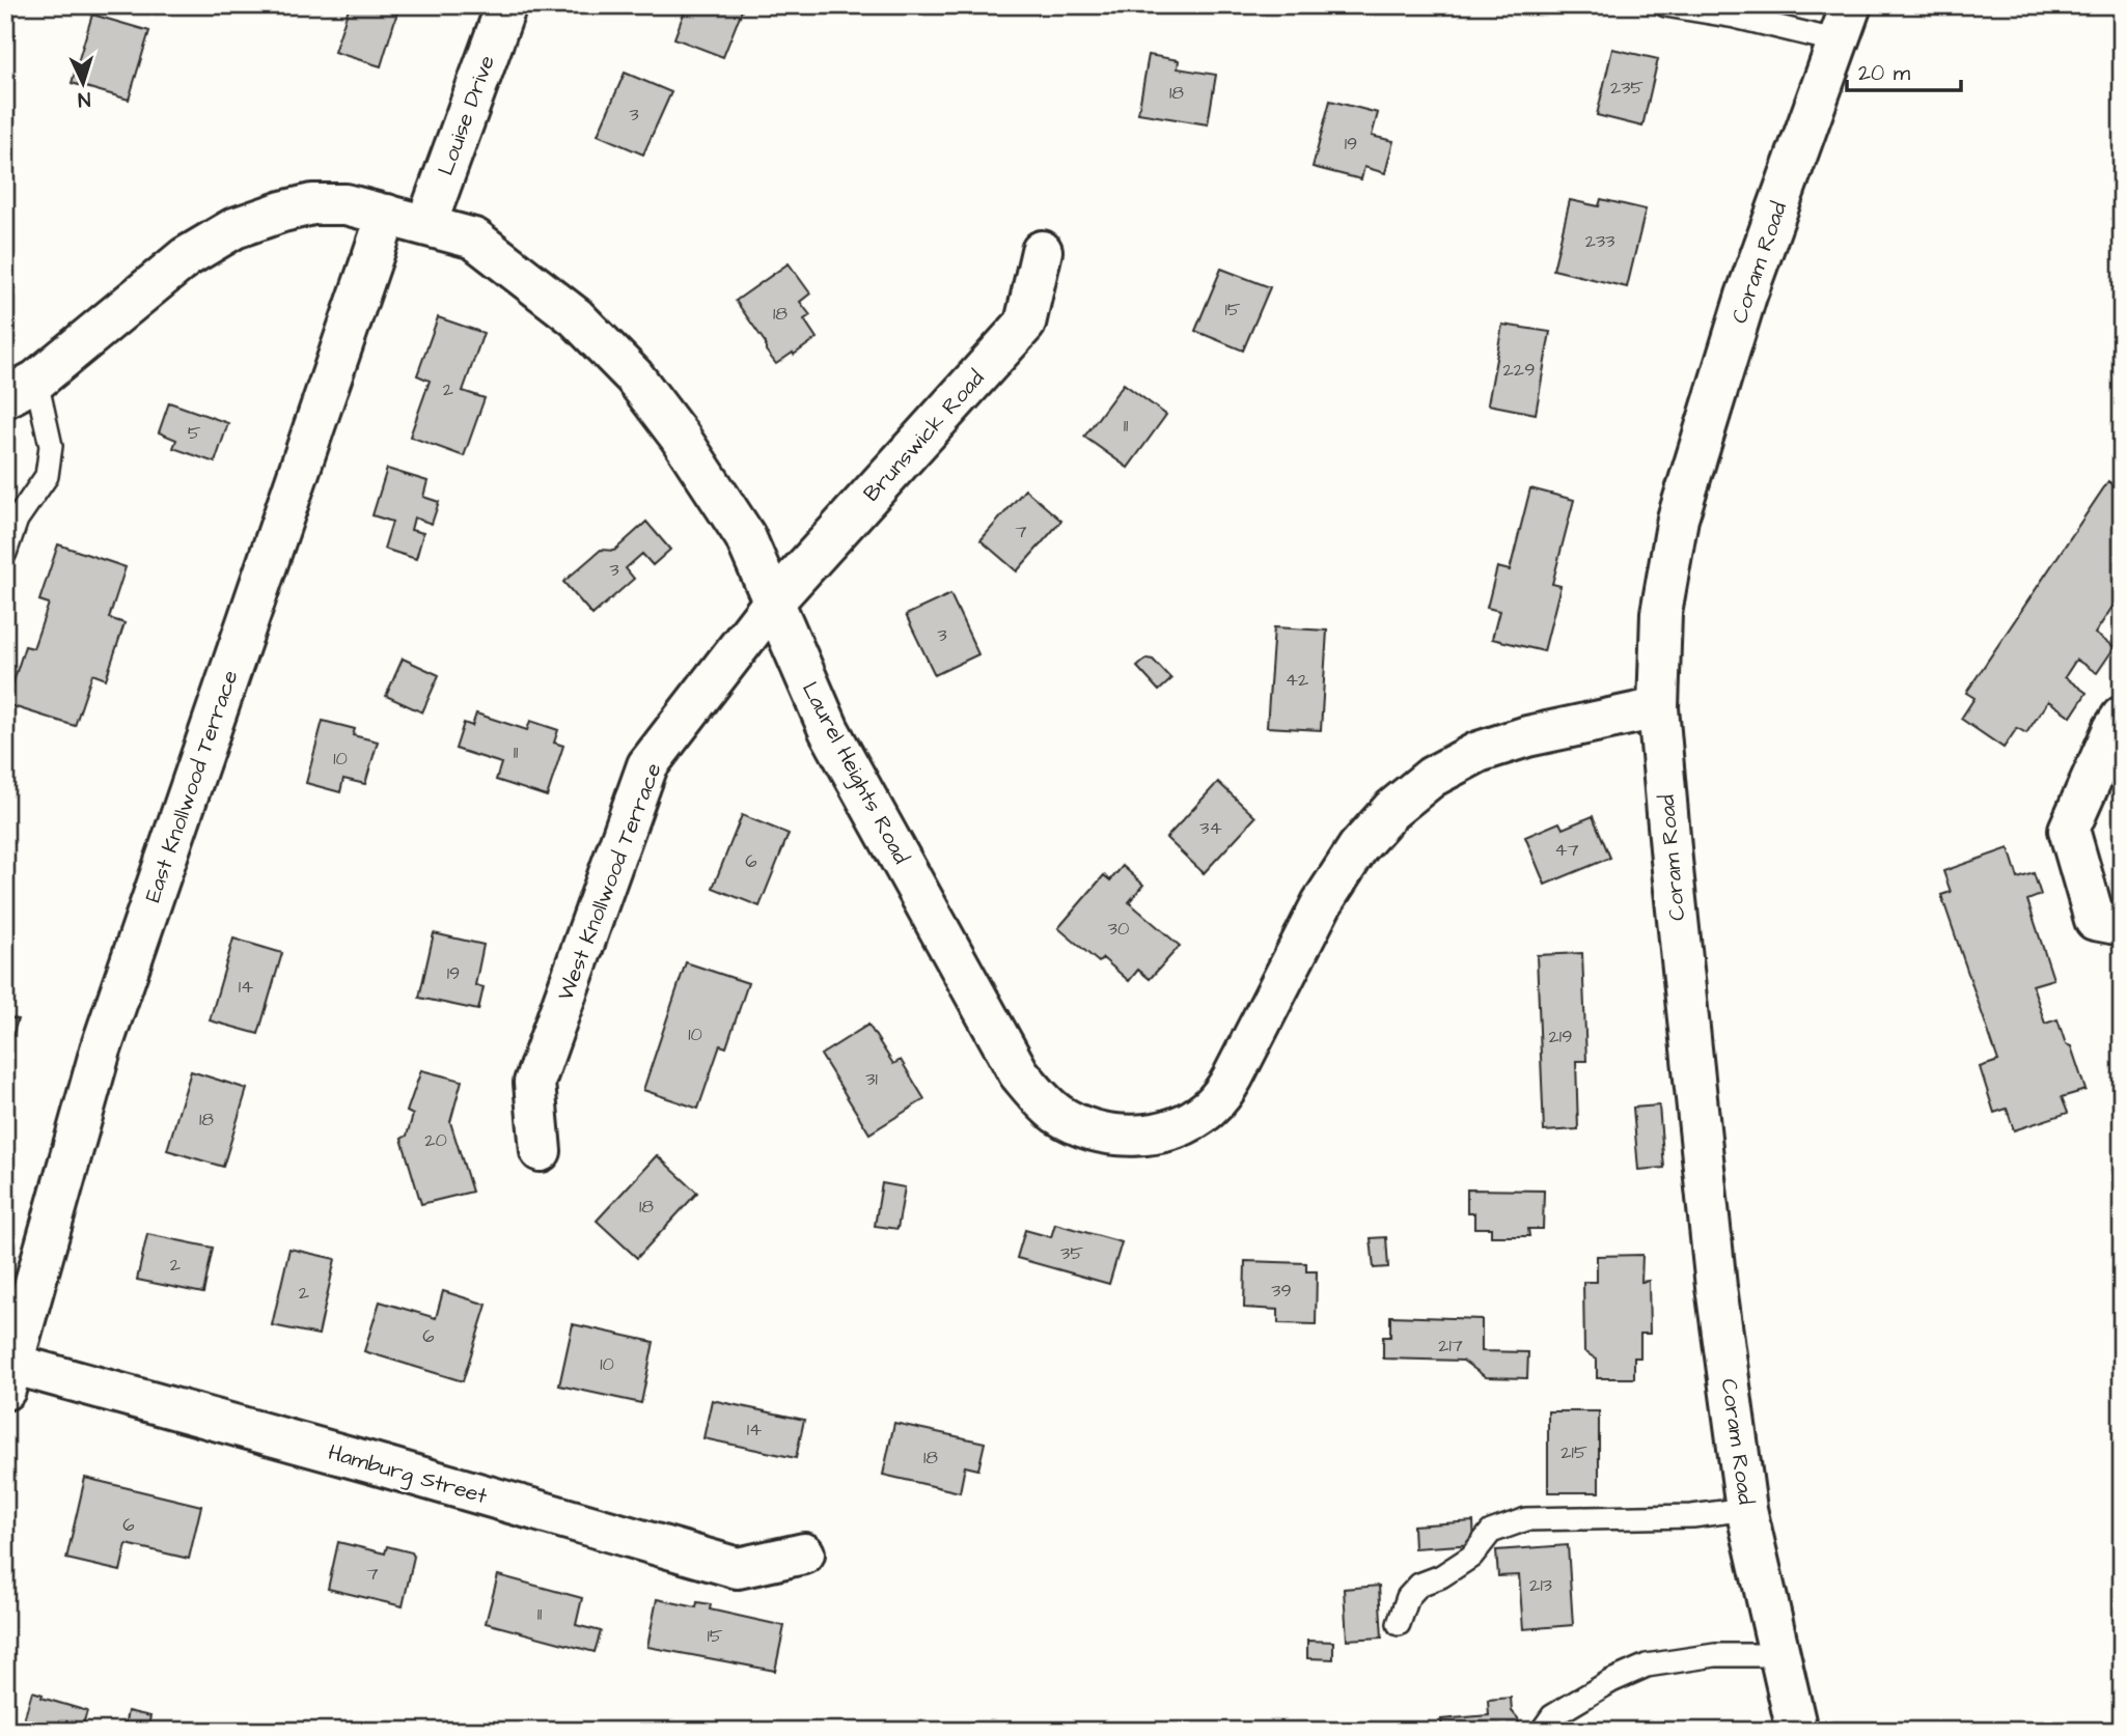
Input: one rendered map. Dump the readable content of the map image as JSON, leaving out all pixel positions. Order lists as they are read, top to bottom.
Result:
{
  "streets": {
    "street": [
      "Louise Drive",
      "Coram Road",
      "Brunswick Road",
      "Laurel Heights Road",
      "East Knollwood Terrace",
      "West Knollwood Terrace",
      "Hamburg Street"
    ]
  },
  "crossings": [
    ["Louise Drive", "Laurel Heights Road"],
    ["Coram Road", "Laurel Heights Road"],
    ["Brunswick Road", "Laurel Heights Road"],
    ["Brunswick Road", "West Knollwood Terrace"],
    ["Laurel Heights Road", "East Knollwood Terrace"],
    ["Laurel Heights Road", "West Knollwood Terrace"],
    ["East Knollwood Terrace", "Hamburg Street"]
  ],
  "house_numbers": [
    "235",
    "18",
    "3",
    "19",
    "233",
    "15",
    "18",
    "229",
    "2",
    "11",
    "5",
    "7",
    "3",
    "3",
    "42",
    "11",
    "10",
    "34",
    "47",
    "6",
    "30",
    "19",
    "14",
    "10",
    "219",
    "31",
    "18",
    "20",
    "18",
    "35",
    "2",
    "39",
    "2",
    "6",
    "217",
    "10",
    "14",
    "215",
    "18",
    "6",
    "7",
    "213",
    "11",
    "15"
  ],
  "scale_bar": "20 m",
  "north": "bottom"
}
